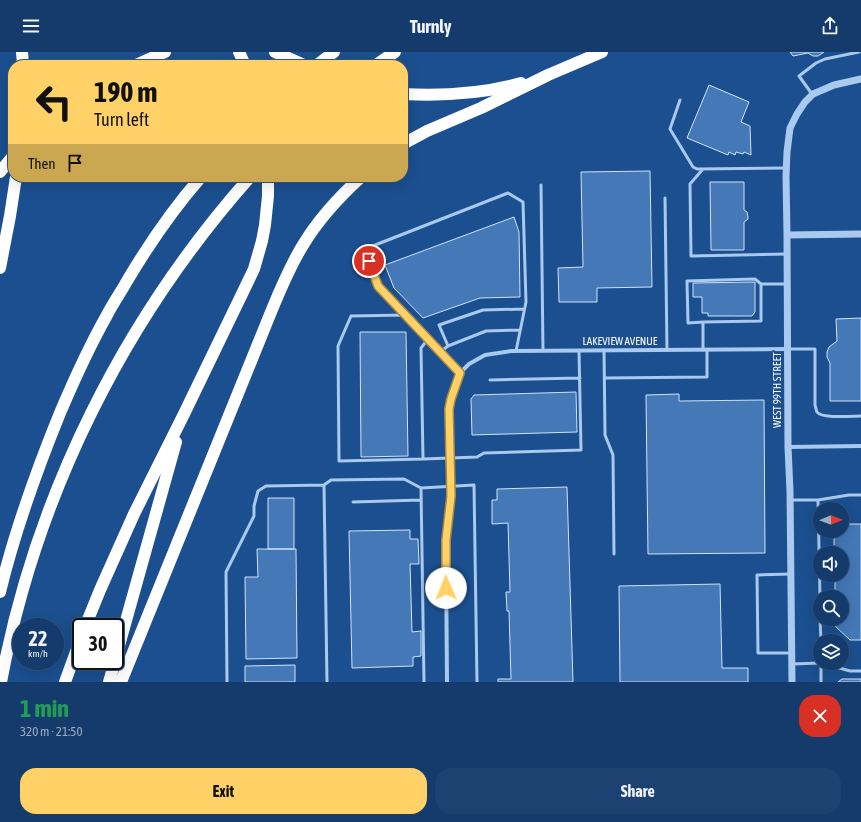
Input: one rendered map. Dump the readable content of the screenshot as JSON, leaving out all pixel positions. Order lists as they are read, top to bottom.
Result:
{
  "streets": {
    "street": ["LAKEVIEW AVENUE", "WEST 99TH STREET"]
  },
  "crossings": [
    ["LAKEVIEW AVENUE", "WEST 99TH STREET"]
  ],
  "north": "right",
  "page": {
    "header": "Turnly",
    "turn": ["190 m", "Turn left"],
    "then": "Then",
    "speed": "22 km/h",
    "limit": "30",
    "heading": ["1 min", "320 m · 21:50"],
    "buttons": ["Exit", "Share"]
  }
}
